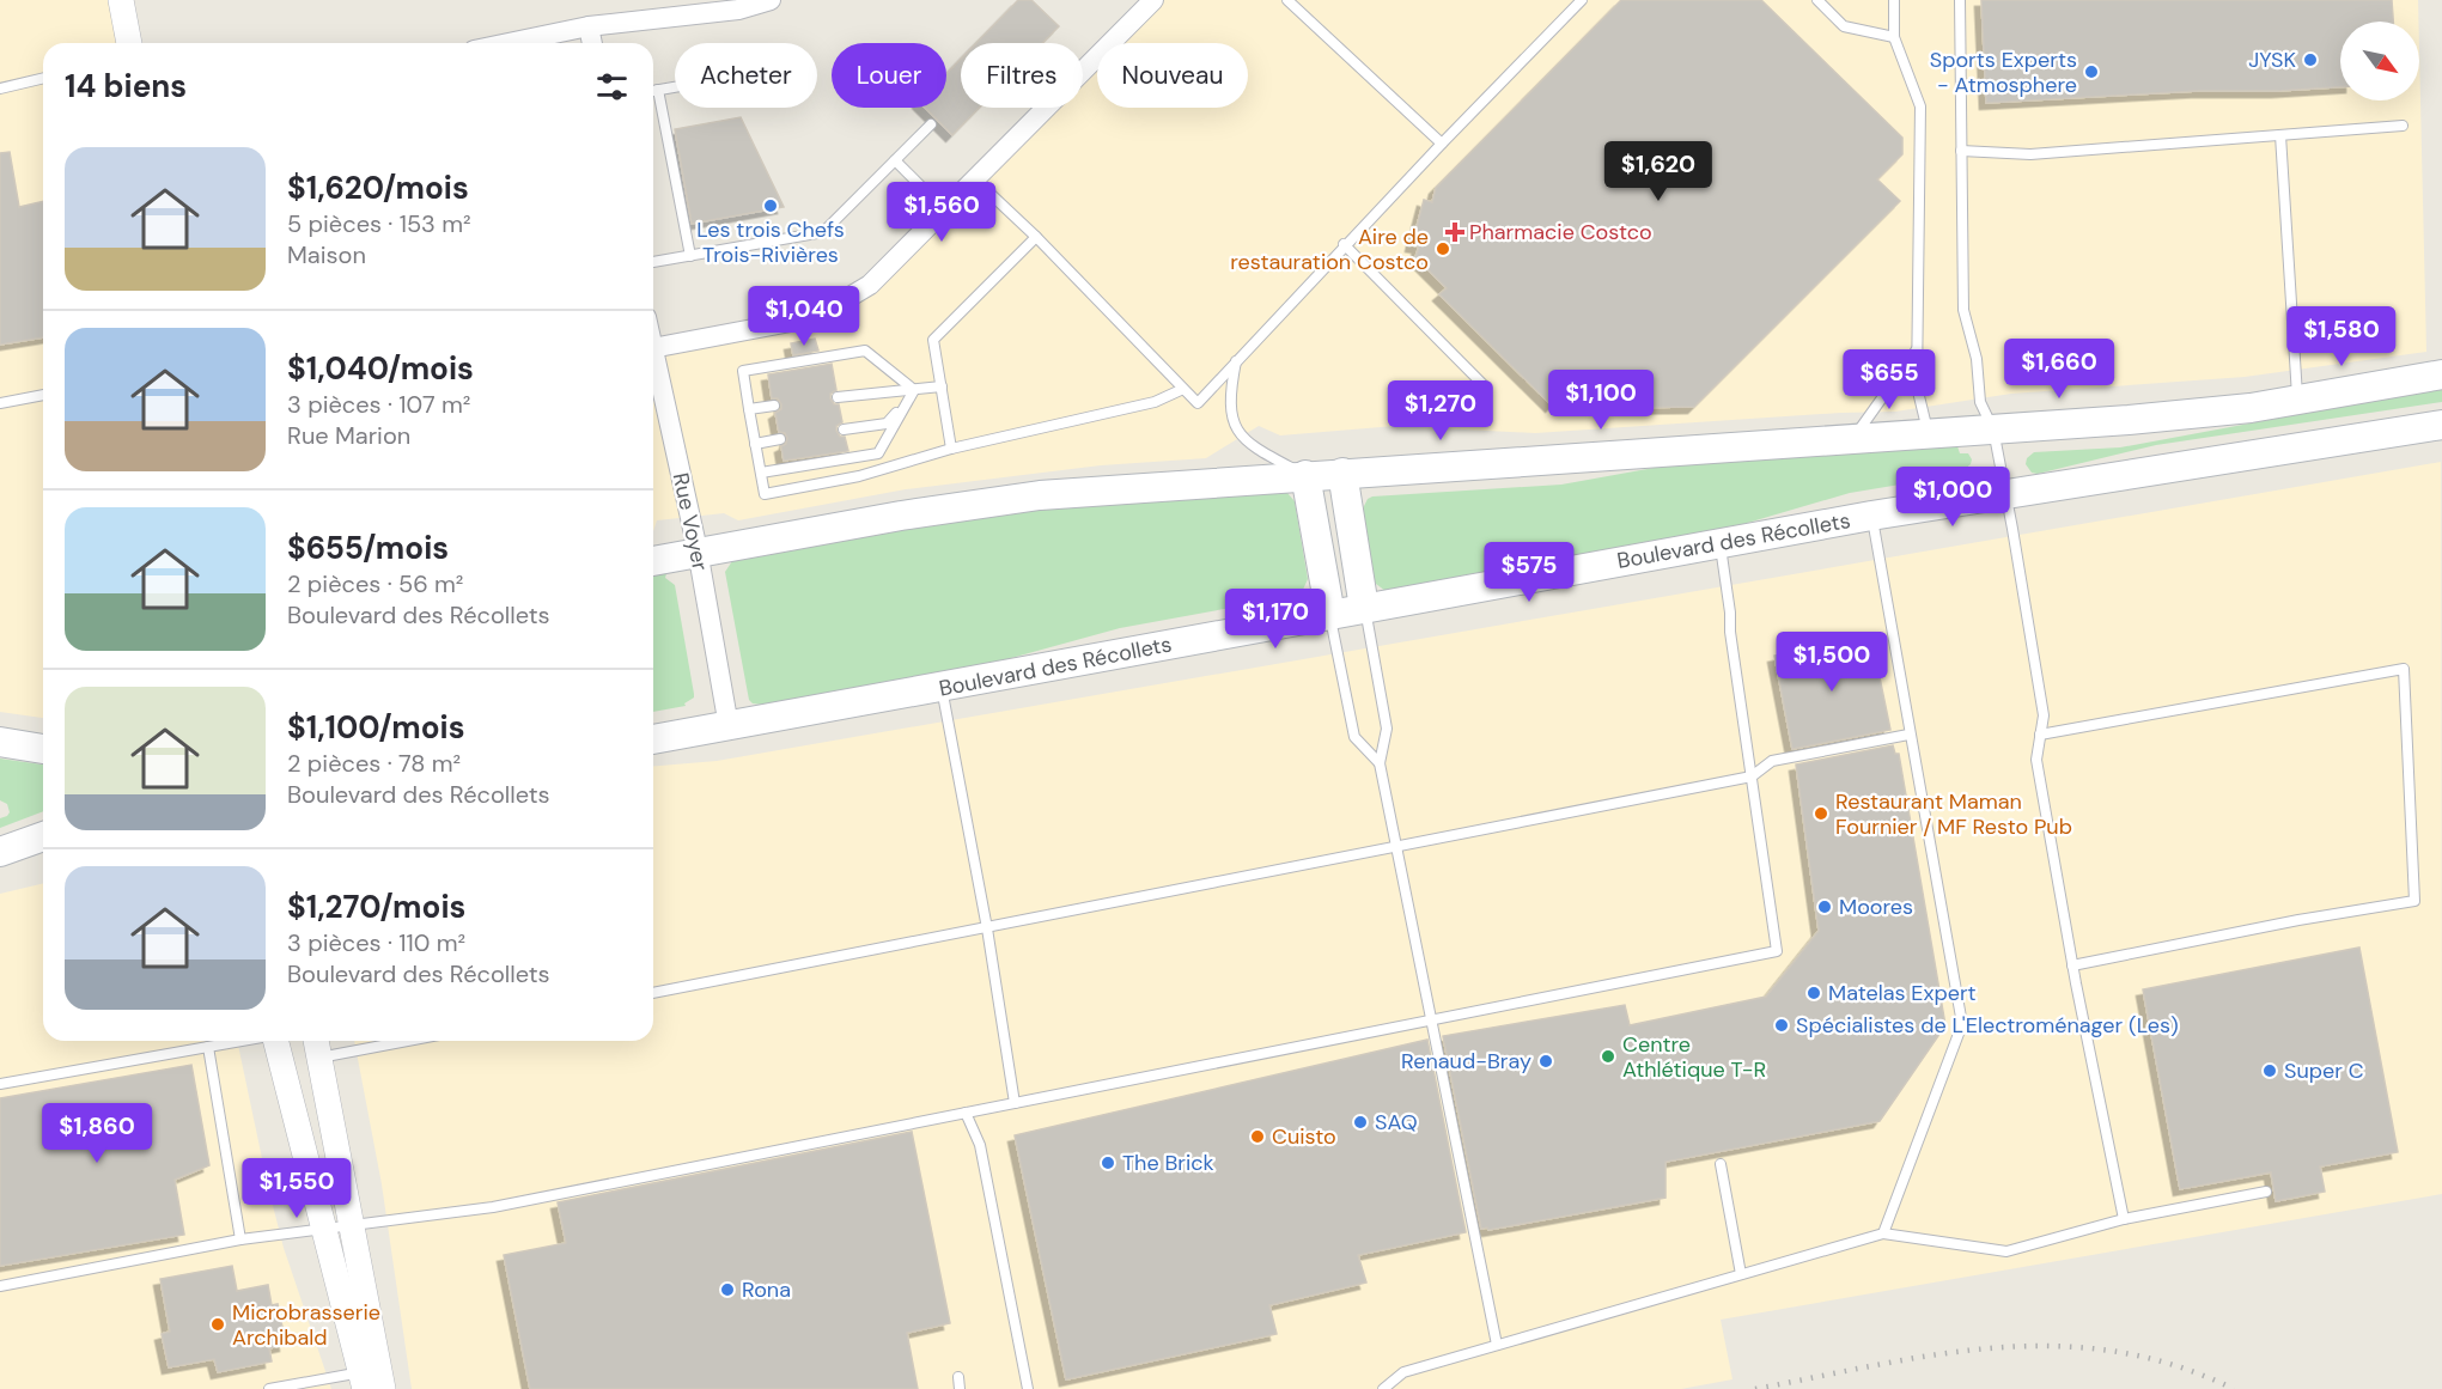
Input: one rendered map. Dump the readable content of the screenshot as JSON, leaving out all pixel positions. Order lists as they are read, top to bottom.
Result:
{
  "streets": {
    "main road": ["Boulevard des Récollets"],
    "street": ["Rue Voyer"]
  },
  "crossings": [
    ["Rue Voyer", "Boulevard des Récollets"]
  ],
  "places": {
    "other": [
      "JYSK",
      "Sports Experts - Atmosphere",
      "Les trois Chefs Trois-Rivières",
      "Aire de restauration Costco",
      "Restaurant Maman Fournier / MF Resto Pub",
      "Moores",
      "Matelas Expert",
      "Spécialistes de L'Electroménager (Les)",
      "Centre Athlétique T-R",
      "Renaud-Bray",
      "Super C",
      "SAQ",
      "Cuisto",
      "The Brick",
      "Rona",
      "Microbrasserie Archibald"
    ],
    "health": ["Pharmacie Costco"]
  },
  "north": "bottom right",
  "page": {
    "chip": [
      "Acheter",
      "Louer",
      "Filtres",
      "Nouveau"
    ],
    "heading": "14 biens",
    "list": [
      {
        "name": "$1,620/mois",
        "note": "5 pièces · 153 m² · Maison"
      },
      {
        "name": "$1,040/mois",
        "note": "3 pièces · 107 m² · Rue Marion"
      },
      {
        "name": "$655/mois",
        "note": "2 pièces · 56 m² · Boulevard des Récollets"
      },
      {
        "name": "$1,100/mois",
        "note": "2 pièces · 78 m² · Boulevard des Récollets"
      },
      {
        "name": "$1,270/mois",
        "note": "3 pièces · 110 m² · Boulevard des Récollets"
      }
    ],
    "price": [
      "$1,620",
      "$1,560",
      "$1,040",
      "$1,580",
      "$1,660",
      "$655",
      "$1,100",
      "$1,270",
      "$1,000",
      "$575",
      "$1,170",
      "$1,500",
      "$1,860",
      "$1,550"
    ]
  }
}
